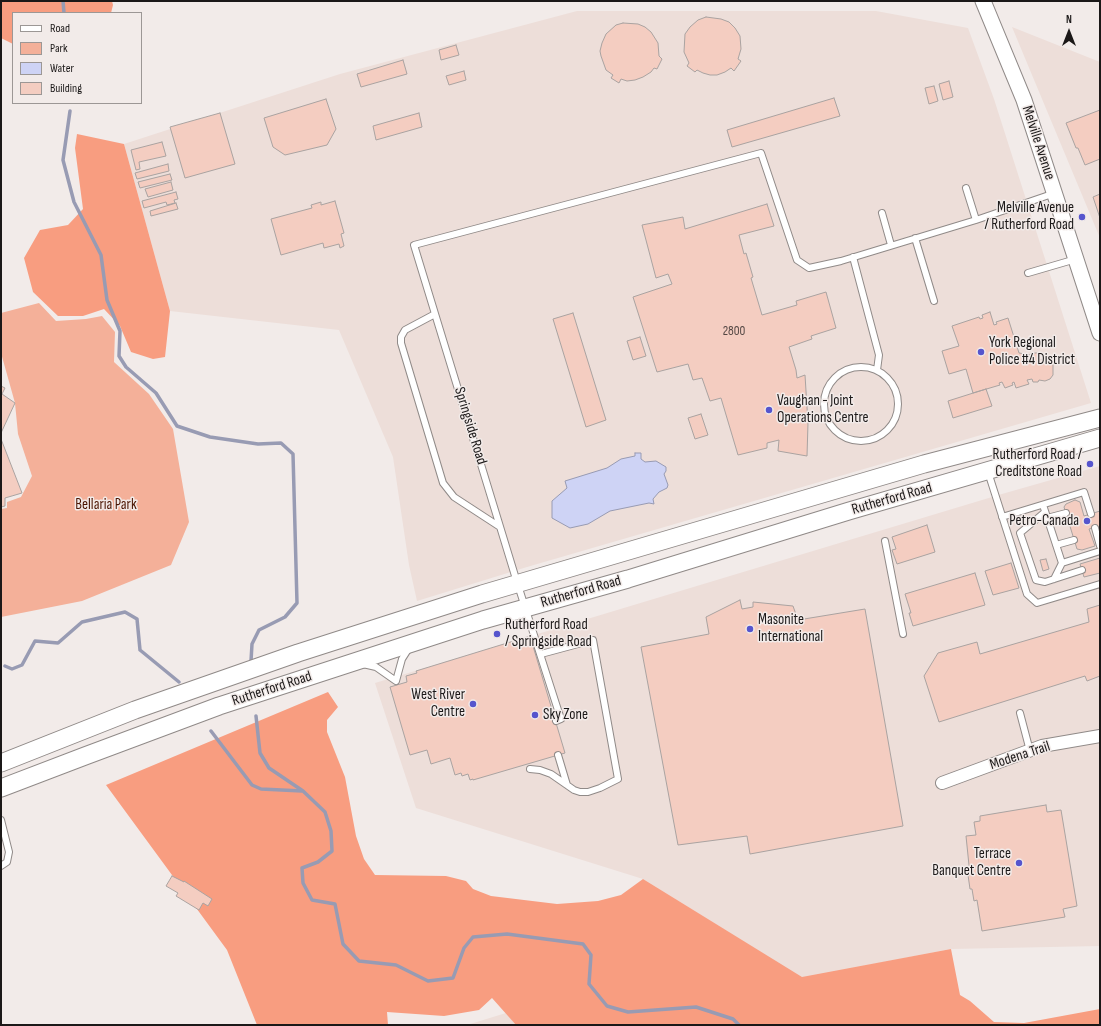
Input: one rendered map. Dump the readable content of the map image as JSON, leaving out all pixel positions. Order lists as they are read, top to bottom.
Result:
{
  "streets": {
    "main road": ["Rutherford Road"],
    "street": ["Melville Avenue", "Modena Trail"],
    "lane": ["Springside Road"]
  },
  "crossings": [
    ["Springside Road", "Rutherford Road"]
  ],
  "parks": ["Bellaria Park"],
  "places": [
    "Melville Avenue / Rutherford Road",
    "York Regional Police #4 District",
    "Vaughan - Joint Operations Centre",
    "Rutherford Road / Creditstone Road",
    "Petro-Canada",
    "Masonite International",
    "Rutherford Road / Springside Road",
    "West River Centre",
    "Sky Zone",
    "Terrace Banquet Centre"
  ],
  "house_numbers": ["2800"],
  "legend": [
    "Road",
    "Park",
    "Water",
    "Building"
  ],
  "north": "top"
}
